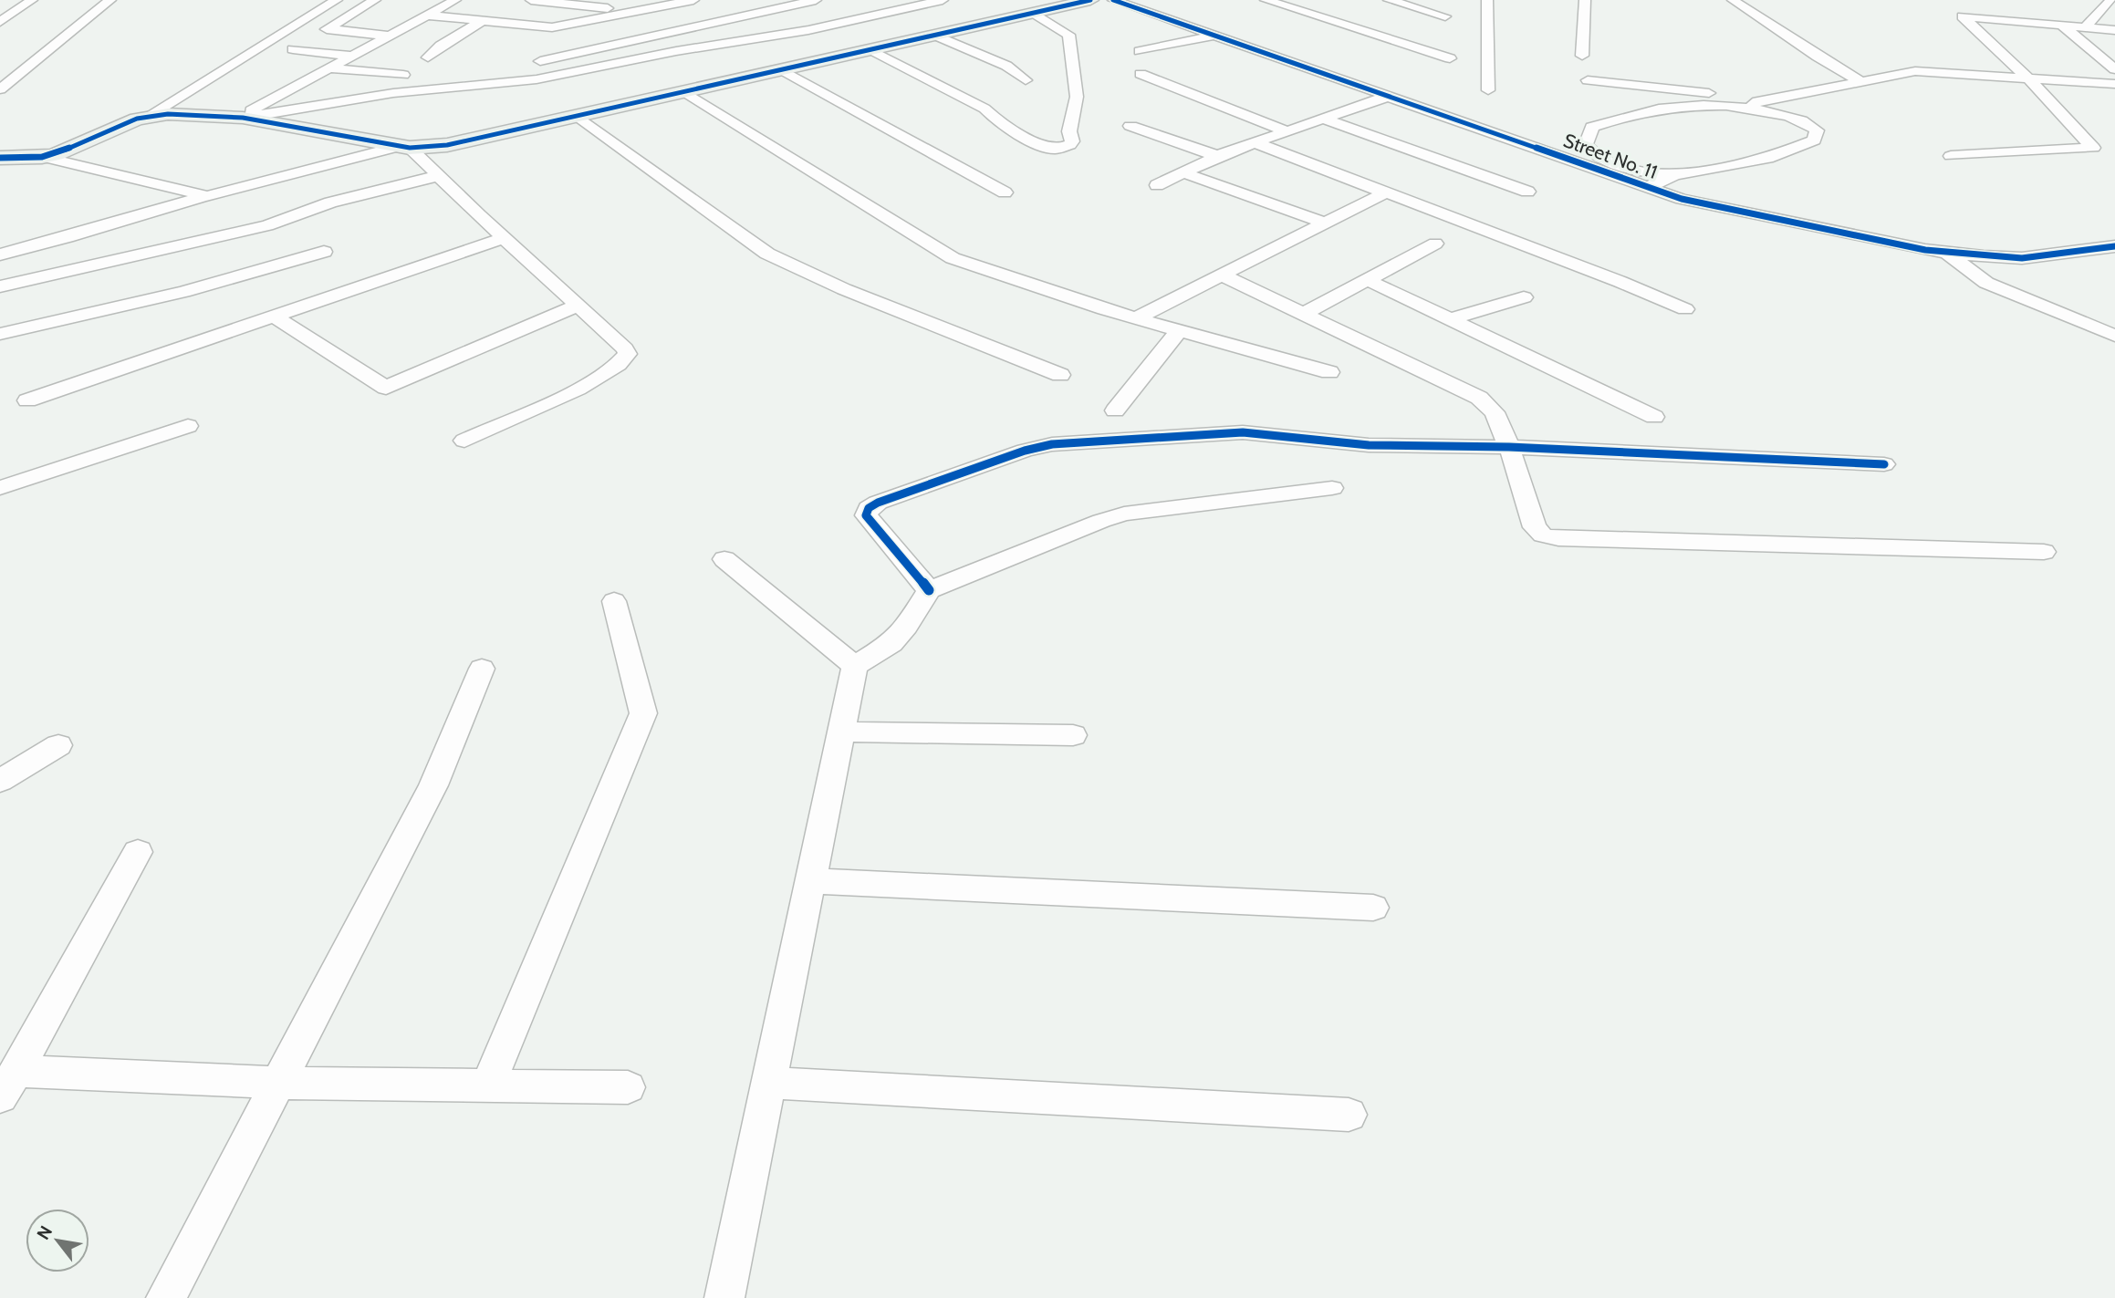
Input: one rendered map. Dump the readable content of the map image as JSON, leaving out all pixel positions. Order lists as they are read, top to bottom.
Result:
{
  "streets": {
    "street": ["Street No. 11"]
  },
  "north": "top left"
}
